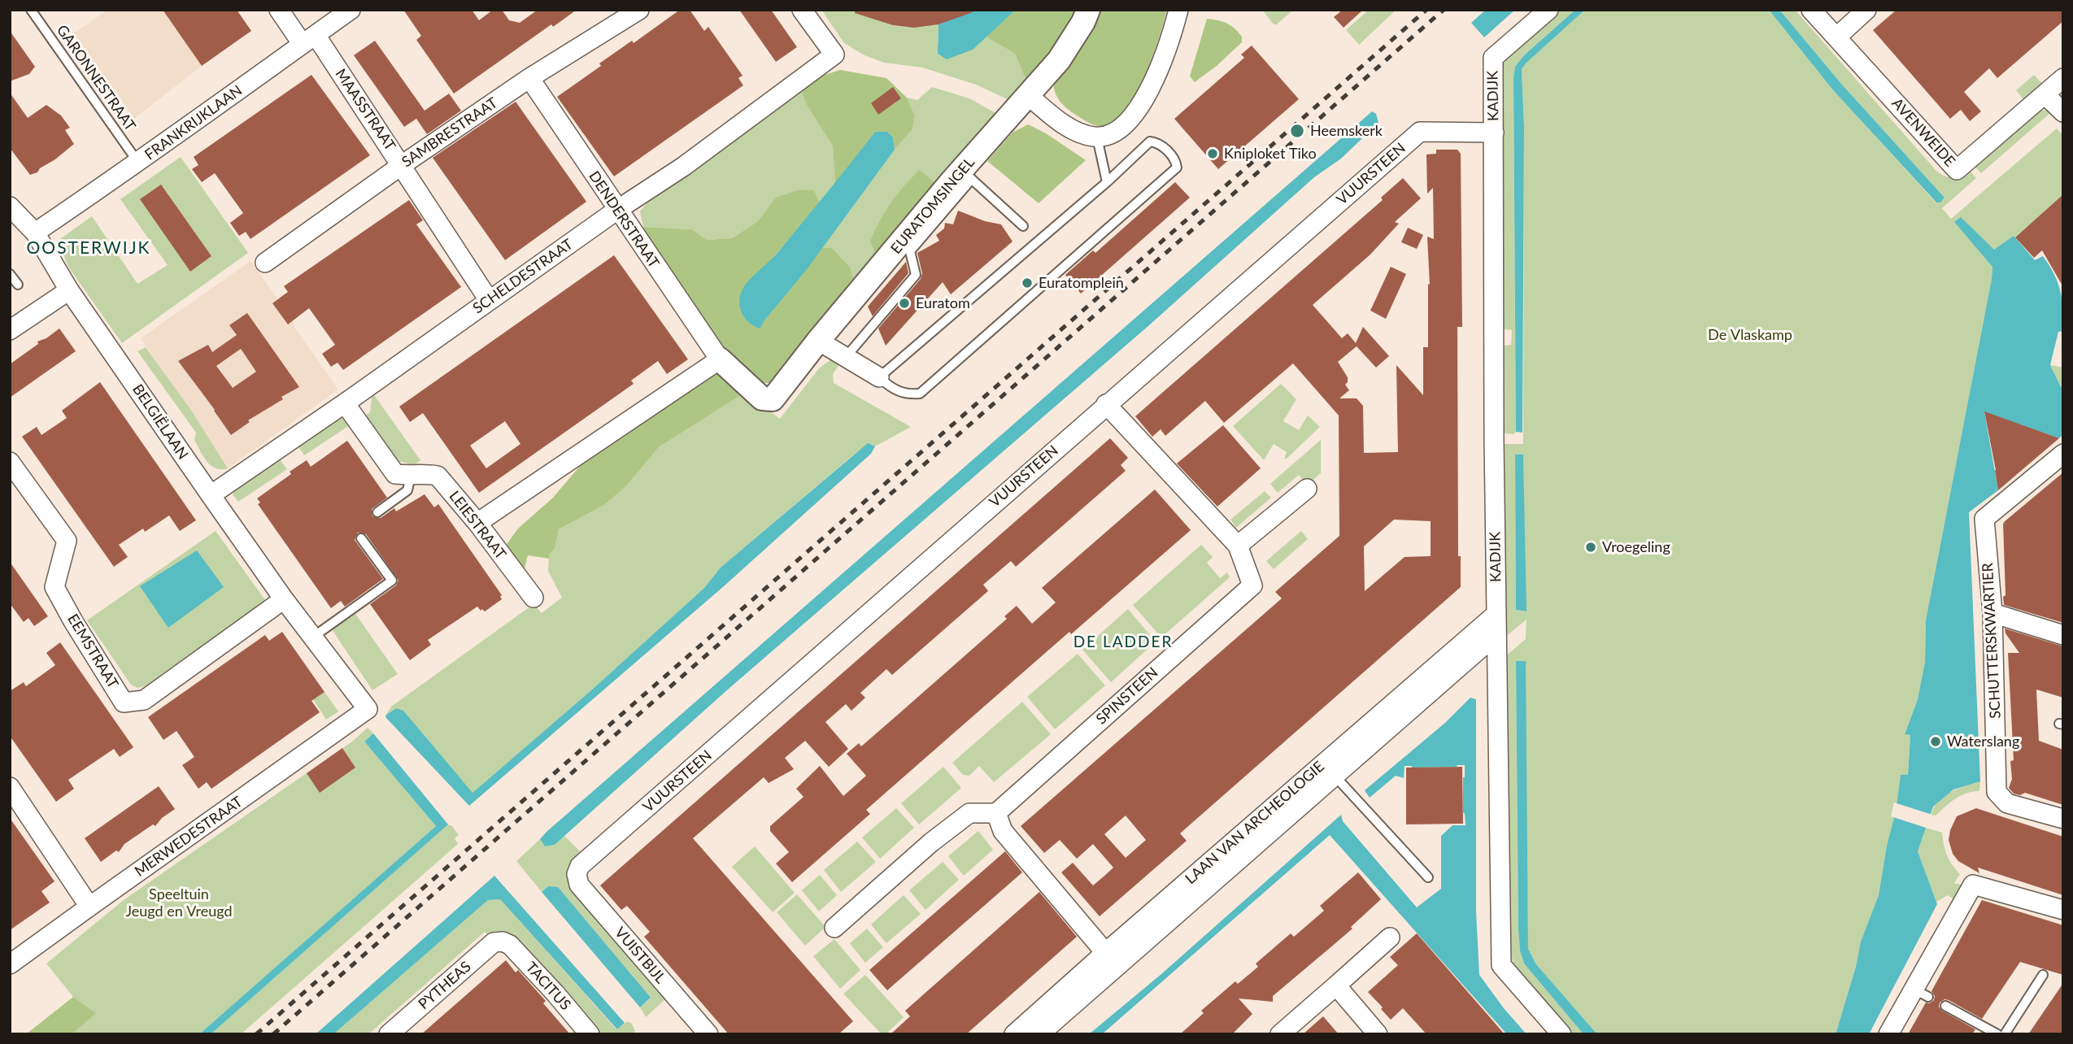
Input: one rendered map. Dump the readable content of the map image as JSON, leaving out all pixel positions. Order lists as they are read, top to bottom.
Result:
{
  "streets": {
    "street": [
      "KADIJK",
      "MAASSTRAAT",
      "FRANKRIJKLAAN",
      "SAMBRESTRAAT",
      "AVENWEIDE",
      "VUURSTEEN",
      "EURATOMSINGEL",
      "DENDERSTRAAT",
      "SCHELDESTRAAT",
      "BELGIËLAAN",
      "LEIESTRAAT",
      "SCHUTTERSKWARTIER",
      "EEMSTRAAT",
      "SPINSTEEN",
      "LAAN VAN ARCHEOLOGIE",
      "MERWEDESTRAAT",
      "VUISTBIJL",
      "PYTHEAS",
      "TACITUS"
    ],
    "lane": ["GARONNESTRAAT"]
  },
  "crossings": [
    ["GARONNESTRAAT", "FRANKRIJKLAAN"],
    ["KADIJK", "VUURSTEEN"],
    ["KADIJK", "LAAN VAN ARCHEOLOGIE"],
    ["MAASSTRAAT", "FRANKRIJKLAAN"],
    ["MAASSTRAAT", "SAMBRESTRAAT"],
    ["MAASSTRAAT", "SCHELDESTRAAT"],
    ["FRANKRIJKLAAN", "BELGIËLAAN"],
    ["SAMBRESTRAAT", "DENDERSTRAAT"],
    ["VUURSTEEN", "SPINSTEEN"],
    ["VUURSTEEN", "VUISTBIJL"],
    ["EURATOMSINGEL", "DENDERSTRAAT"],
    ["DENDERSTRAAT", "SCHELDESTRAAT"],
    ["SCHELDESTRAAT", "BELGIËLAAN"],
    ["SCHELDESTRAAT", "LEIESTRAAT"],
    ["BELGIËLAAN", "EEMSTRAAT"],
    ["BELGIËLAAN", "MERWEDESTRAAT"],
    ["PYTHEAS", "TACITUS"]
  ],
  "districts": ["OOSTERWIJK", "DE LADDER"],
  "parks": ["De Vlaskamp", "Speeltuin Jeugd en Vreugd"],
  "places": [
    "Heemskerk",
    "Kniploket Tiko",
    "Euratomplein",
    "Euratom",
    "Vroegeling",
    "Waterslang"
  ]
}
